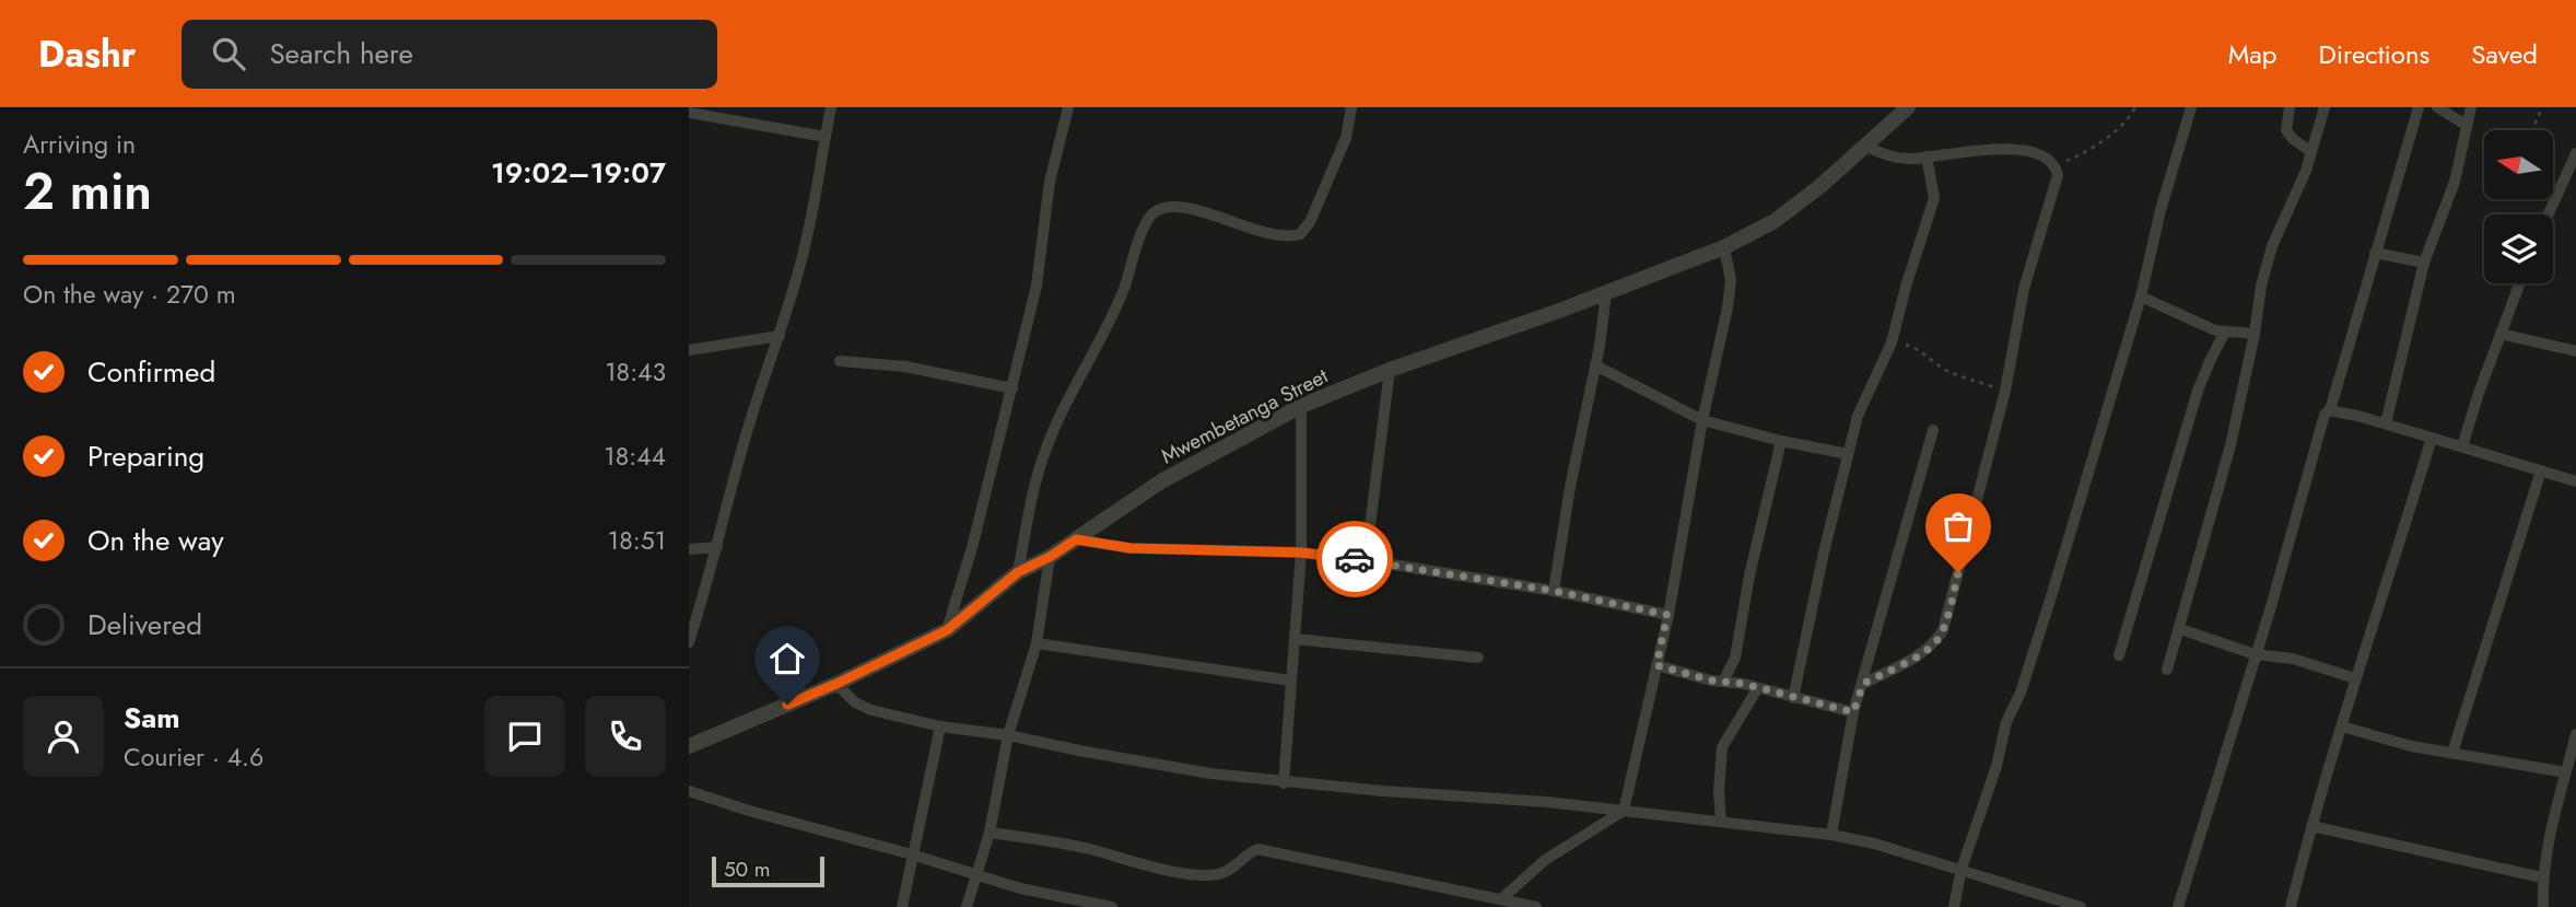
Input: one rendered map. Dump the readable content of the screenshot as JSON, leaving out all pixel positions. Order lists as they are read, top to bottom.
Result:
{
  "streets": {
    "street": ["Mwembetanga Street"]
  },
  "scale_bar": "50 m",
  "north": "left",
  "page": {
    "header": "Dashr",
    "search": "Search here",
    "nav": ["Map", "Directions", "Saved"],
    "heading": ["2 min", "Arriving in", "19:02–19:07"],
    "panel": ["Sam", "Courier · 4.6"],
    "bar": "On the way · 270 m",
    "list": [
      ["Confirmed", "18:43"],
      ["Preparing", "18:44"],
      ["On the way", "18:51"],
      "Delivered"
    ],
    "scale": "50 m"
  }
}
